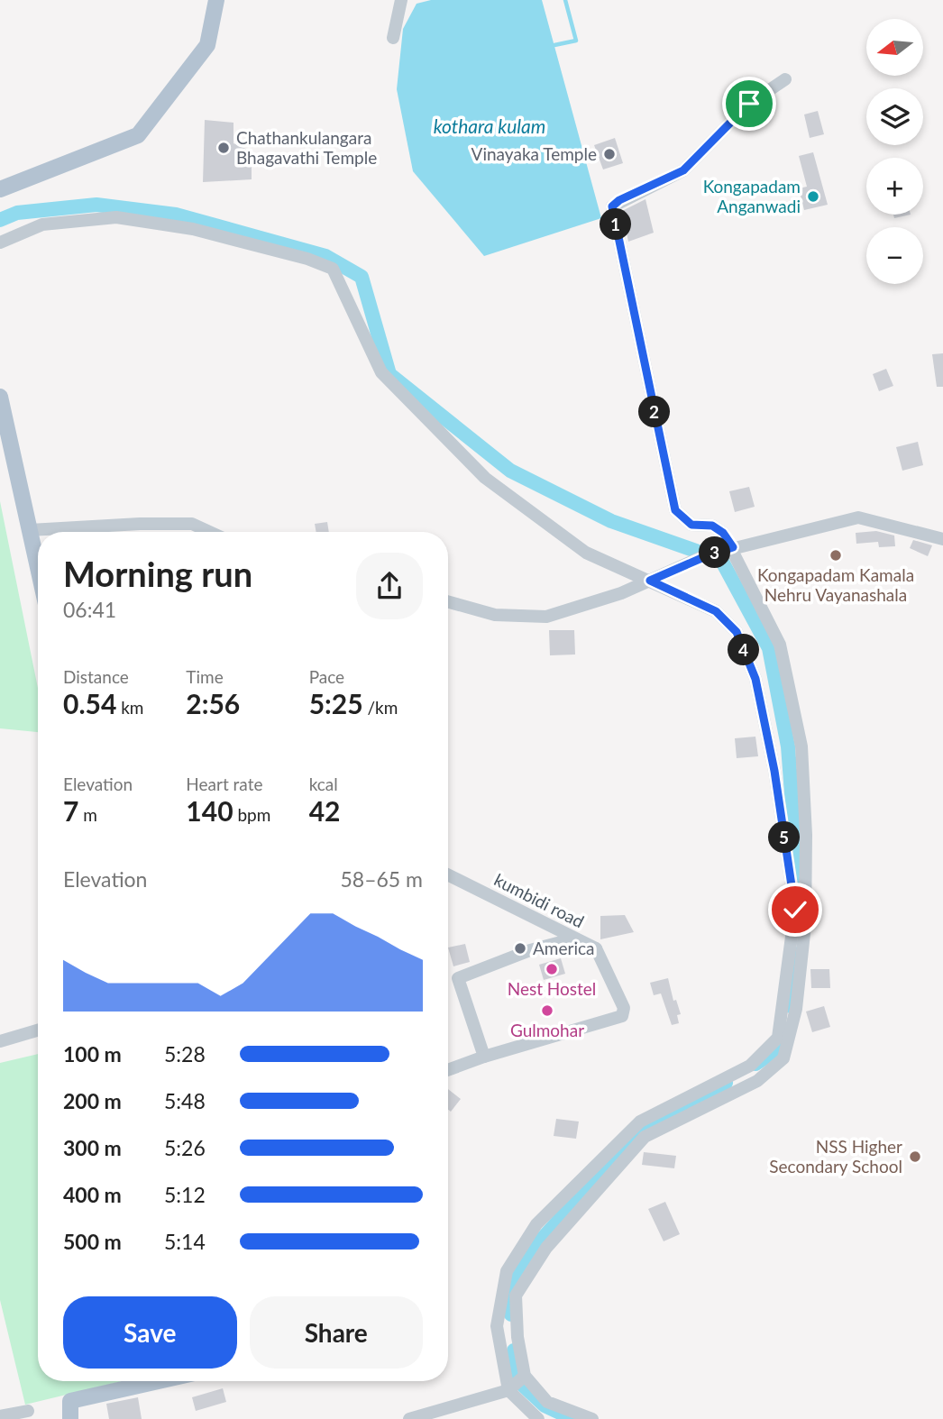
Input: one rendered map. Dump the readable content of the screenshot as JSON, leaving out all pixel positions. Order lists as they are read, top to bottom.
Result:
{
  "streets": {
    "street": ["kumbidi road"]
  },
  "water": ["kothara kulam"],
  "places": [
    "Chathankulangara Bhagavathi Temple",
    "Vinayaka Temple",
    "Kongapadam Anganwadi",
    "Kongapadam Kamala Nehru Vayanashala",
    "America",
    "Nest Hostel",
    "Gulmohar",
    "NSS Higher Secondary School"
  ],
  "north": "left",
  "page": {
    "map_buttons": ["+", "−"],
    "pins": [
      "1",
      "2",
      "3",
      "4",
      "5"
    ],
    "heading": ["Morning run", "06:41"],
    "stats": [
      ["Distance", "0.54 km"],
      ["Time", "2:56"],
      ["Pace", "5:25 /km"],
      ["Elevation", "7 m"],
      ["Heart rate", "140 bpm"],
      ["kcal", "42"]
    ],
    "chart": ["Elevation", "58–65 m"],
    "list": [
      {
        "name": "100 m",
        "note": "5:28"
      },
      {
        "name": "200 m",
        "note": "5:48"
      },
      {
        "name": "300 m",
        "note": "5:26"
      },
      {
        "name": "400 m",
        "note": "5:12"
      },
      {
        "name": "500 m",
        "note": "5:14"
      }
    ],
    "buttons": ["Save", "Share"]
  }
}
